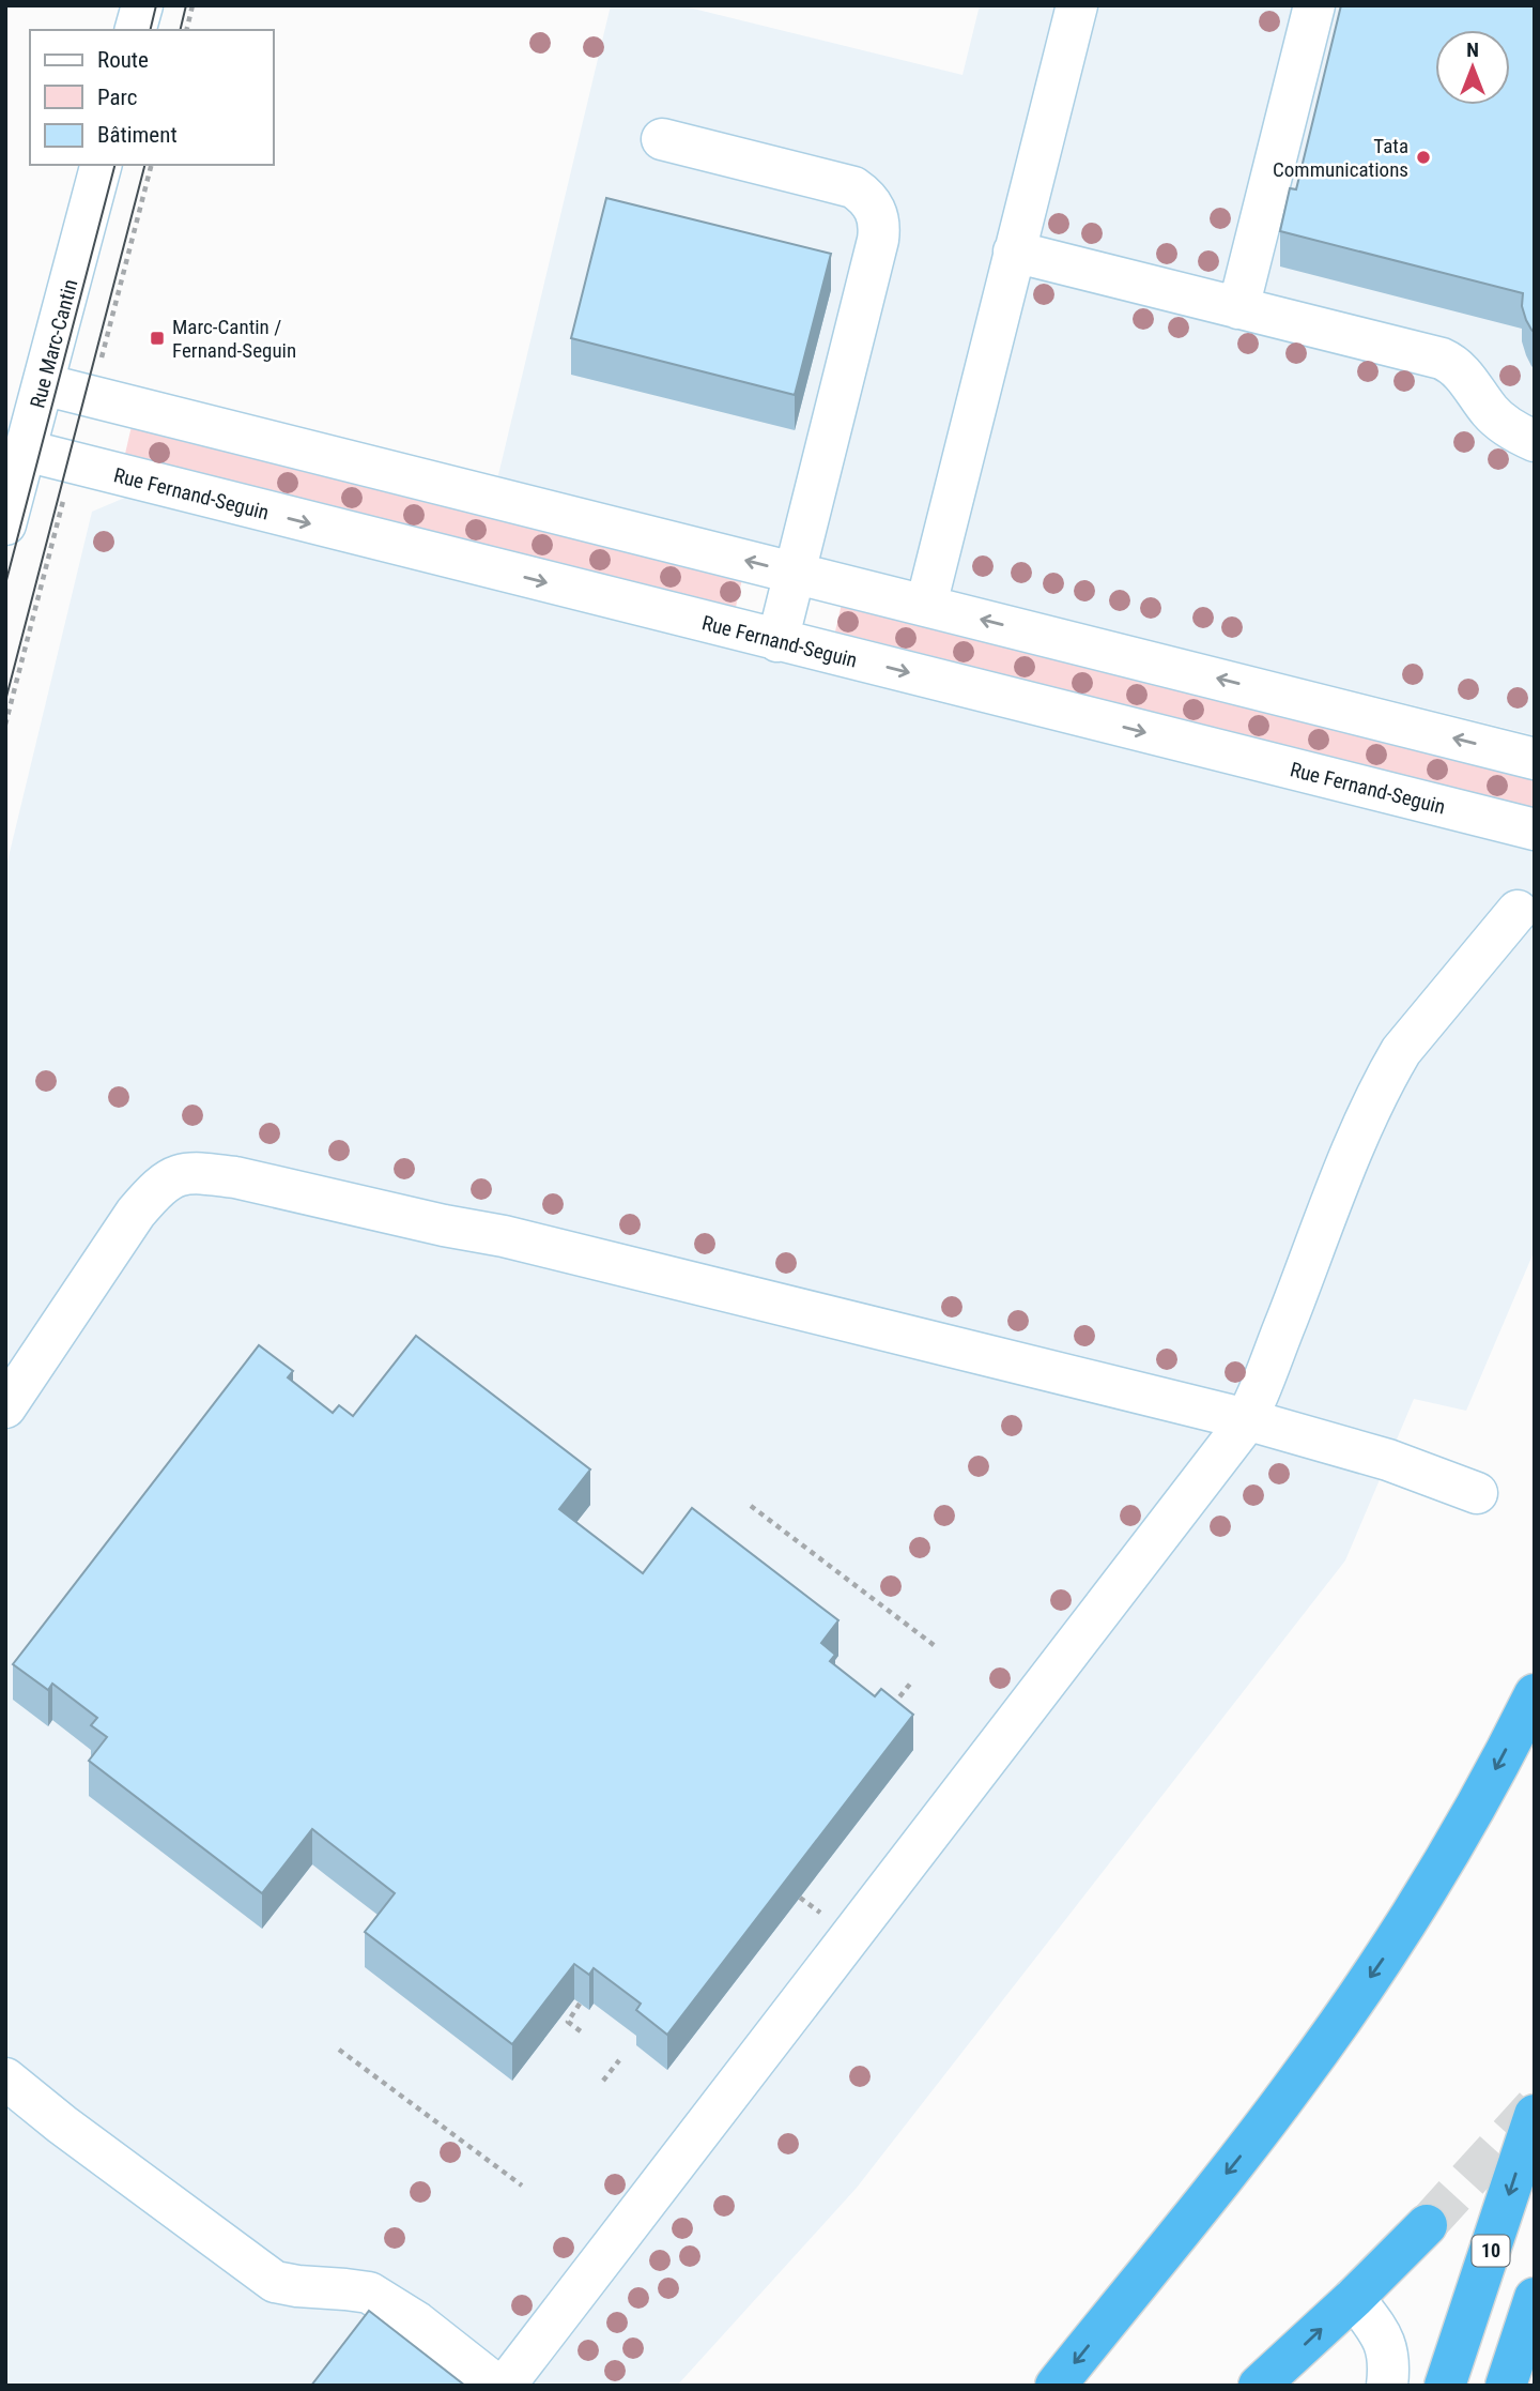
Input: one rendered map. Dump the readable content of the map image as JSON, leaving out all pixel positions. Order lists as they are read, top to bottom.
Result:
{
  "streets": {
    "highway": ["10"],
    "street": ["Rue Marc-Cantin", "Rue Fernand-Seguin"]
  },
  "crossings": [
    ["Rue Marc-Cantin", "Rue Fernand-Seguin"]
  ],
  "places": {
    "other": ["Tata Communications"],
    "transit": ["Marc-Cantin / Fernand-Seguin"]
  },
  "legend": ["Route", "Parc", "Bâtiment"],
  "north": "top"
}
